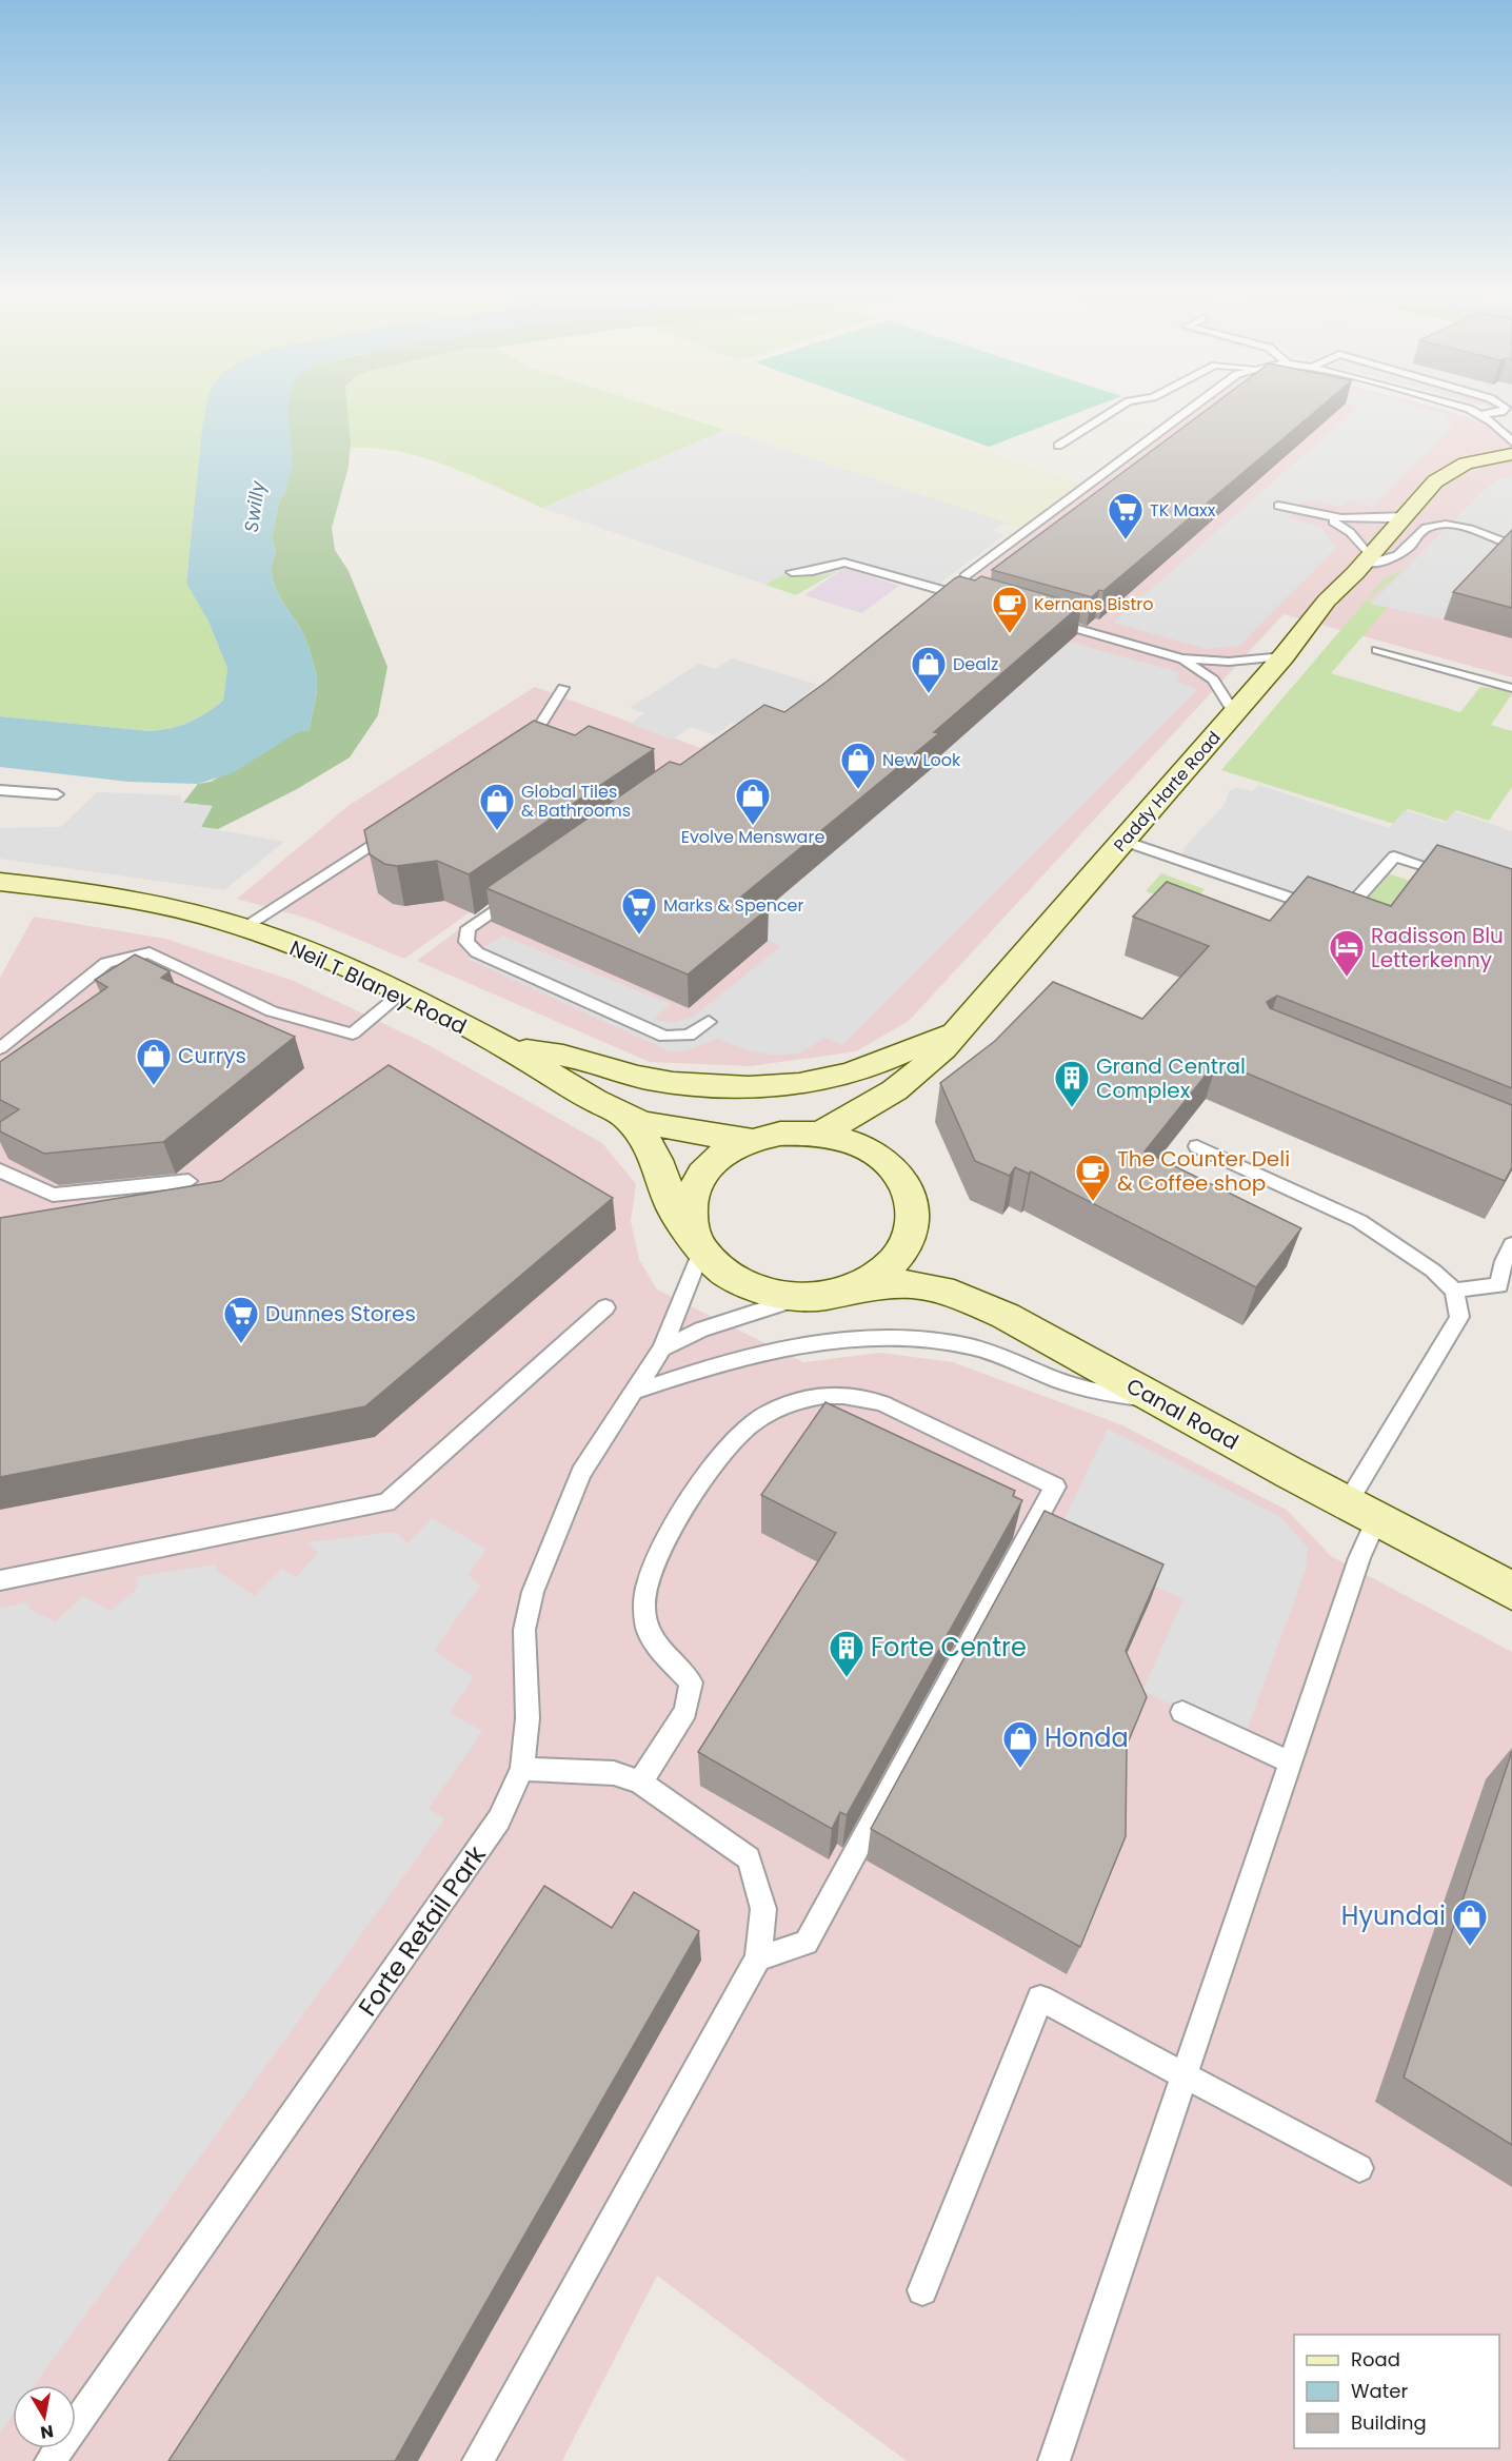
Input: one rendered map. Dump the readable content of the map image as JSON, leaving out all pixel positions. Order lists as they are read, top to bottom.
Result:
{
  "streets": {
    "main road": ["Paddy Harte Road", "Neil T Blaney Road", "Canal Road"],
    "lane": ["Forte Retail Park"]
  },
  "crossings": [
    ["Paddy Harte Road", "Neil T Blaney Road"],
    ["Paddy Harte Road", "Canal Road"],
    ["Paddy Harte Road", "Forte Retail Park"],
    ["Neil T Blaney Road", "Canal Road"],
    ["Neil T Blaney Road", "Forte Retail Park"],
    ["Canal Road", "Forte Retail Park"]
  ],
  "water": ["Swilly"],
  "places": {
    "supermarket": ["TK Maxx", "Marks & Spencer", "Dunnes Stores"],
    "cafe": ["Kernans Bistro", "The Counter Deli & Coffee shop"],
    "shop": [
      "Dealz",
      "New Look",
      "Evolve Mensware",
      "Global Tiles & Bathrooms",
      "Currys",
      "Honda",
      "Hyundai"
    ],
    "hotel": ["Radisson Blu Letterkenny"],
    "building": ["Grand Central Complex", "Forte Centre"]
  },
  "legend": ["Road", "Water", "Building"],
  "north": "bottom"
}
